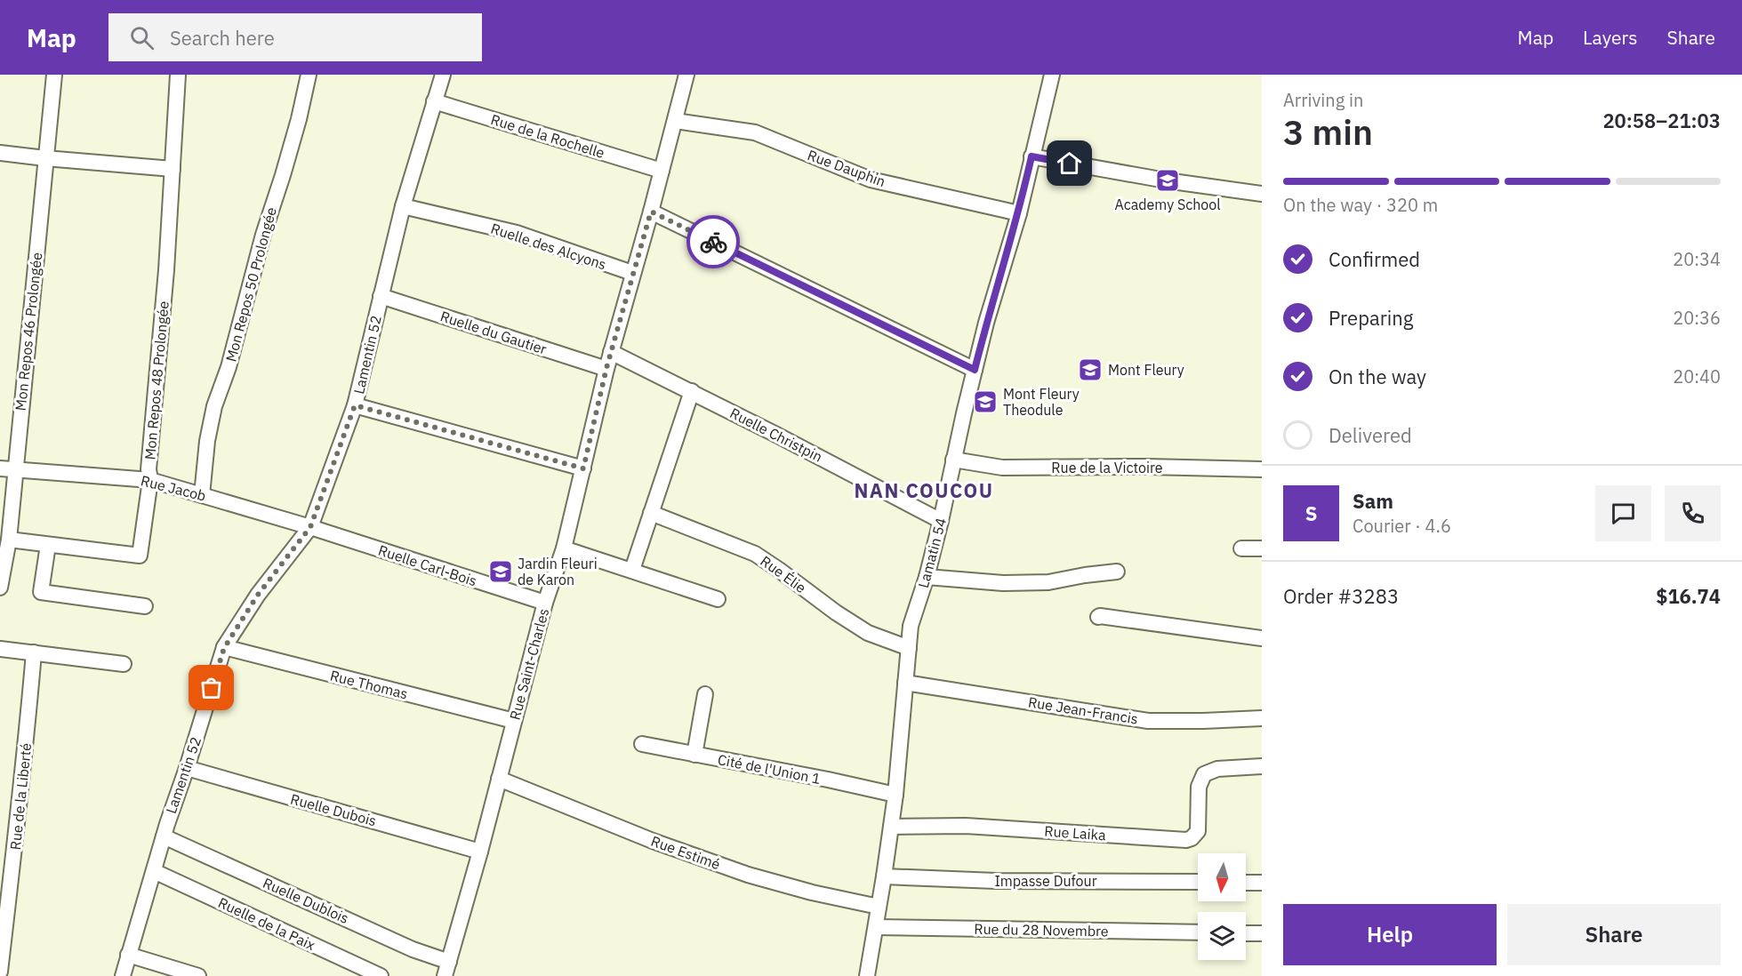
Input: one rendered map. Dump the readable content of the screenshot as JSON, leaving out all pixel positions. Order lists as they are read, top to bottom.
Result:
{
  "streets": {
    "street": [
      "Rue de la Rochelle",
      "Rue Dauphin",
      "Ruelle des Alcyons",
      "Mon Repos 50 Prolongée",
      "Mon Repos 46 Prolongée",
      "Ruelle du Gautier",
      "Lamentin 52",
      "Mon Repos 48 Prolongée",
      "Ruelle Christpin",
      "Rue de la Victoire",
      "Rue Jacob",
      "Lamatin 54",
      "Ruelle Carl-Bois",
      "Rue Élie",
      "Rue Saint-Charles",
      "Rue Thomas",
      "Rue Jean-Francis",
      "Cité de l'Union 1",
      "Rue de la Liberté",
      "Ruelle Dubois",
      "Rue Laika",
      "Rue Estimé",
      "Impasse Dufour",
      "Ruelle Dublois",
      "Ruelle de la Paix",
      "Rue du 28 Novembre"
    ]
  },
  "crossings": [
    ["Rue de la Rochelle", "Lamentin 52"],
    ["Rue de la Rochelle", "Rue Saint-Charles"],
    ["Rue Dauphin", "Lamatin 54"],
    ["Rue Dauphin", "Rue Saint-Charles"],
    ["Ruelle des Alcyons", "Lamentin 52"],
    ["Ruelle des Alcyons", "Rue Saint-Charles"],
    ["Mon Repos 50 Prolongée", "Rue Jacob"],
    ["Mon Repos 46 Prolongée", "Mon Repos 48 Prolongée"],
    ["Mon Repos 46 Prolongée", "Rue Jacob"],
    ["Ruelle du Gautier", "Lamentin 52"],
    ["Ruelle du Gautier", "Rue Saint-Charles"],
    ["Lamentin 52", "Rue Jacob"],
    ["Lamentin 52", "Ruelle Carl-Bois"],
    ["Lamentin 52", "Rue Thomas"],
    ["Lamentin 52", "Ruelle Dubois"],
    ["Lamentin 52", "Ruelle Dublois"],
    ["Lamentin 52", "Ruelle de la Paix"],
    ["Mon Repos 48 Prolongée", "Rue Jacob"],
    ["Ruelle Christpin", "Lamatin 54"],
    ["Ruelle Christpin", "Rue Saint-Charles"],
    ["Rue de la Victoire", "Lamatin 54"],
    ["Rue Jacob", "Ruelle Carl-Bois"],
    ["Lamatin 54", "Rue Élie"],
    ["Lamatin 54", "Rue Jean-Francis"],
    ["Lamatin 54", "Cité de l'Union 1"],
    ["Lamatin 54", "Rue Laika"],
    ["Lamatin 54", "Rue Estimé"],
    ["Lamatin 54", "Impasse Dufour"],
    ["Lamatin 54", "Rue du 28 Novembre"],
    ["Ruelle Carl-Bois", "Rue Saint-Charles"],
    ["Rue Saint-Charles", "Rue Thomas"],
    ["Rue Saint-Charles", "Ruelle Dubois"],
    ["Rue Saint-Charles", "Rue Estimé"],
    ["Rue Saint-Charles", "Ruelle Dublois"]
  ],
  "districts": ["NAN COUCOU"],
  "places": {
    "school or university": [
      "Academy School",
      "Mont Fleury",
      "Mont Fleury Theodule",
      "Jardin Fleuri de Karon"
    ]
  },
  "north": "bottom",
  "page": {
    "header": "Map",
    "search": "Search here",
    "nav": ["Map", "Layers", "Share"],
    "heading": ["3 min", "Arriving in", "20:58–21:03"],
    "panel": [
      "Sam",
      "Courier · 4.6",
      "Order #3283",
      "$16.74"
    ],
    "bar": "On the way · 320 m",
    "list": [
      ["Confirmed", "20:34"],
      ["Preparing", "20:36"],
      ["On the way", "20:40"],
      "Delivered"
    ],
    "round": "S",
    "buttons": ["Help", "Share"]
  }
}
